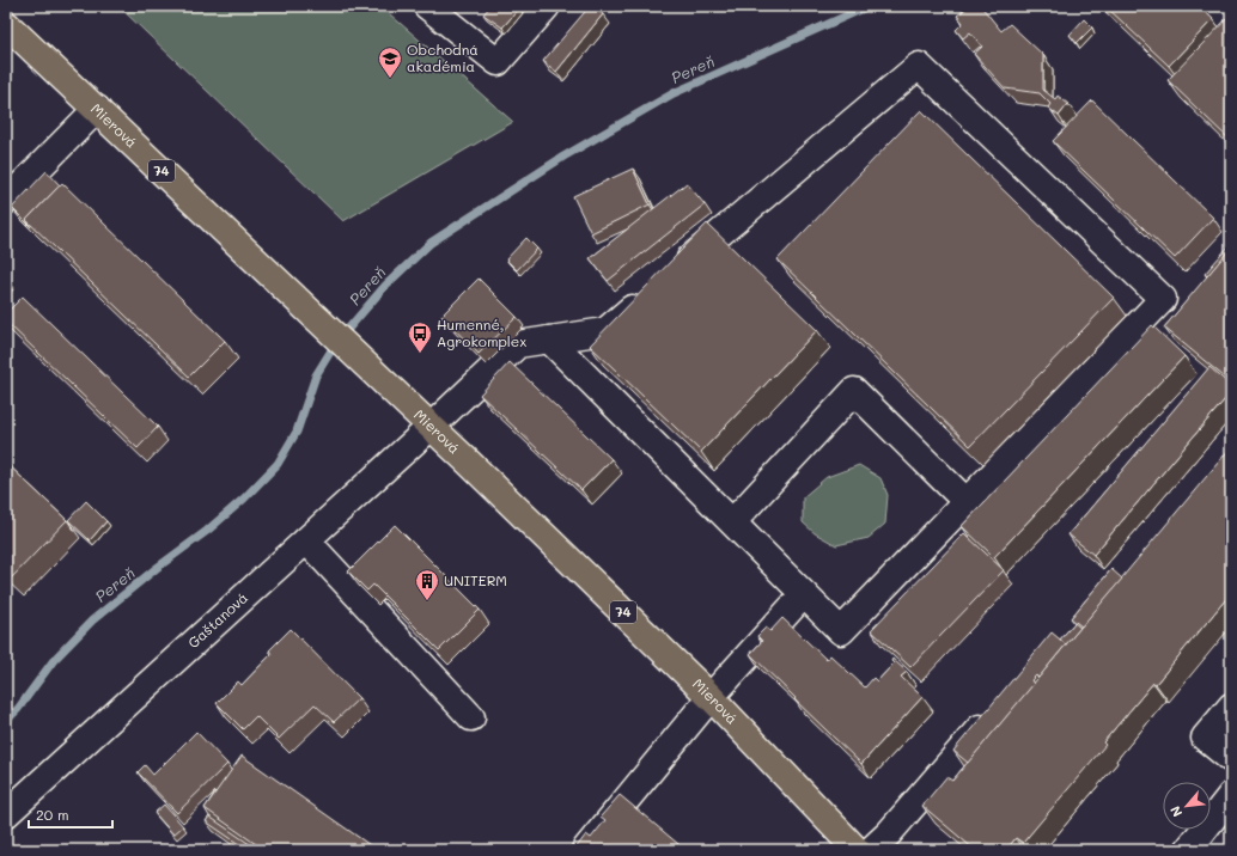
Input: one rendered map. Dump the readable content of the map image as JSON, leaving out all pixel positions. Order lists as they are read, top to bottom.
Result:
{
  "streets": {
    "main road": ["Mierová", "74"],
    "street": ["Gaštanová"]
  },
  "crossings": [
    ["Mierová", "Gaštanová"]
  ],
  "water": ["Pereň"],
  "places": {
    "school or university": ["Obchodná akadémia"],
    "bus stop": ["Humenné, Agrokomplex"],
    "building": ["UNITERM"]
  },
  "scale_bar": "20 m",
  "north": "bottom left"
}
